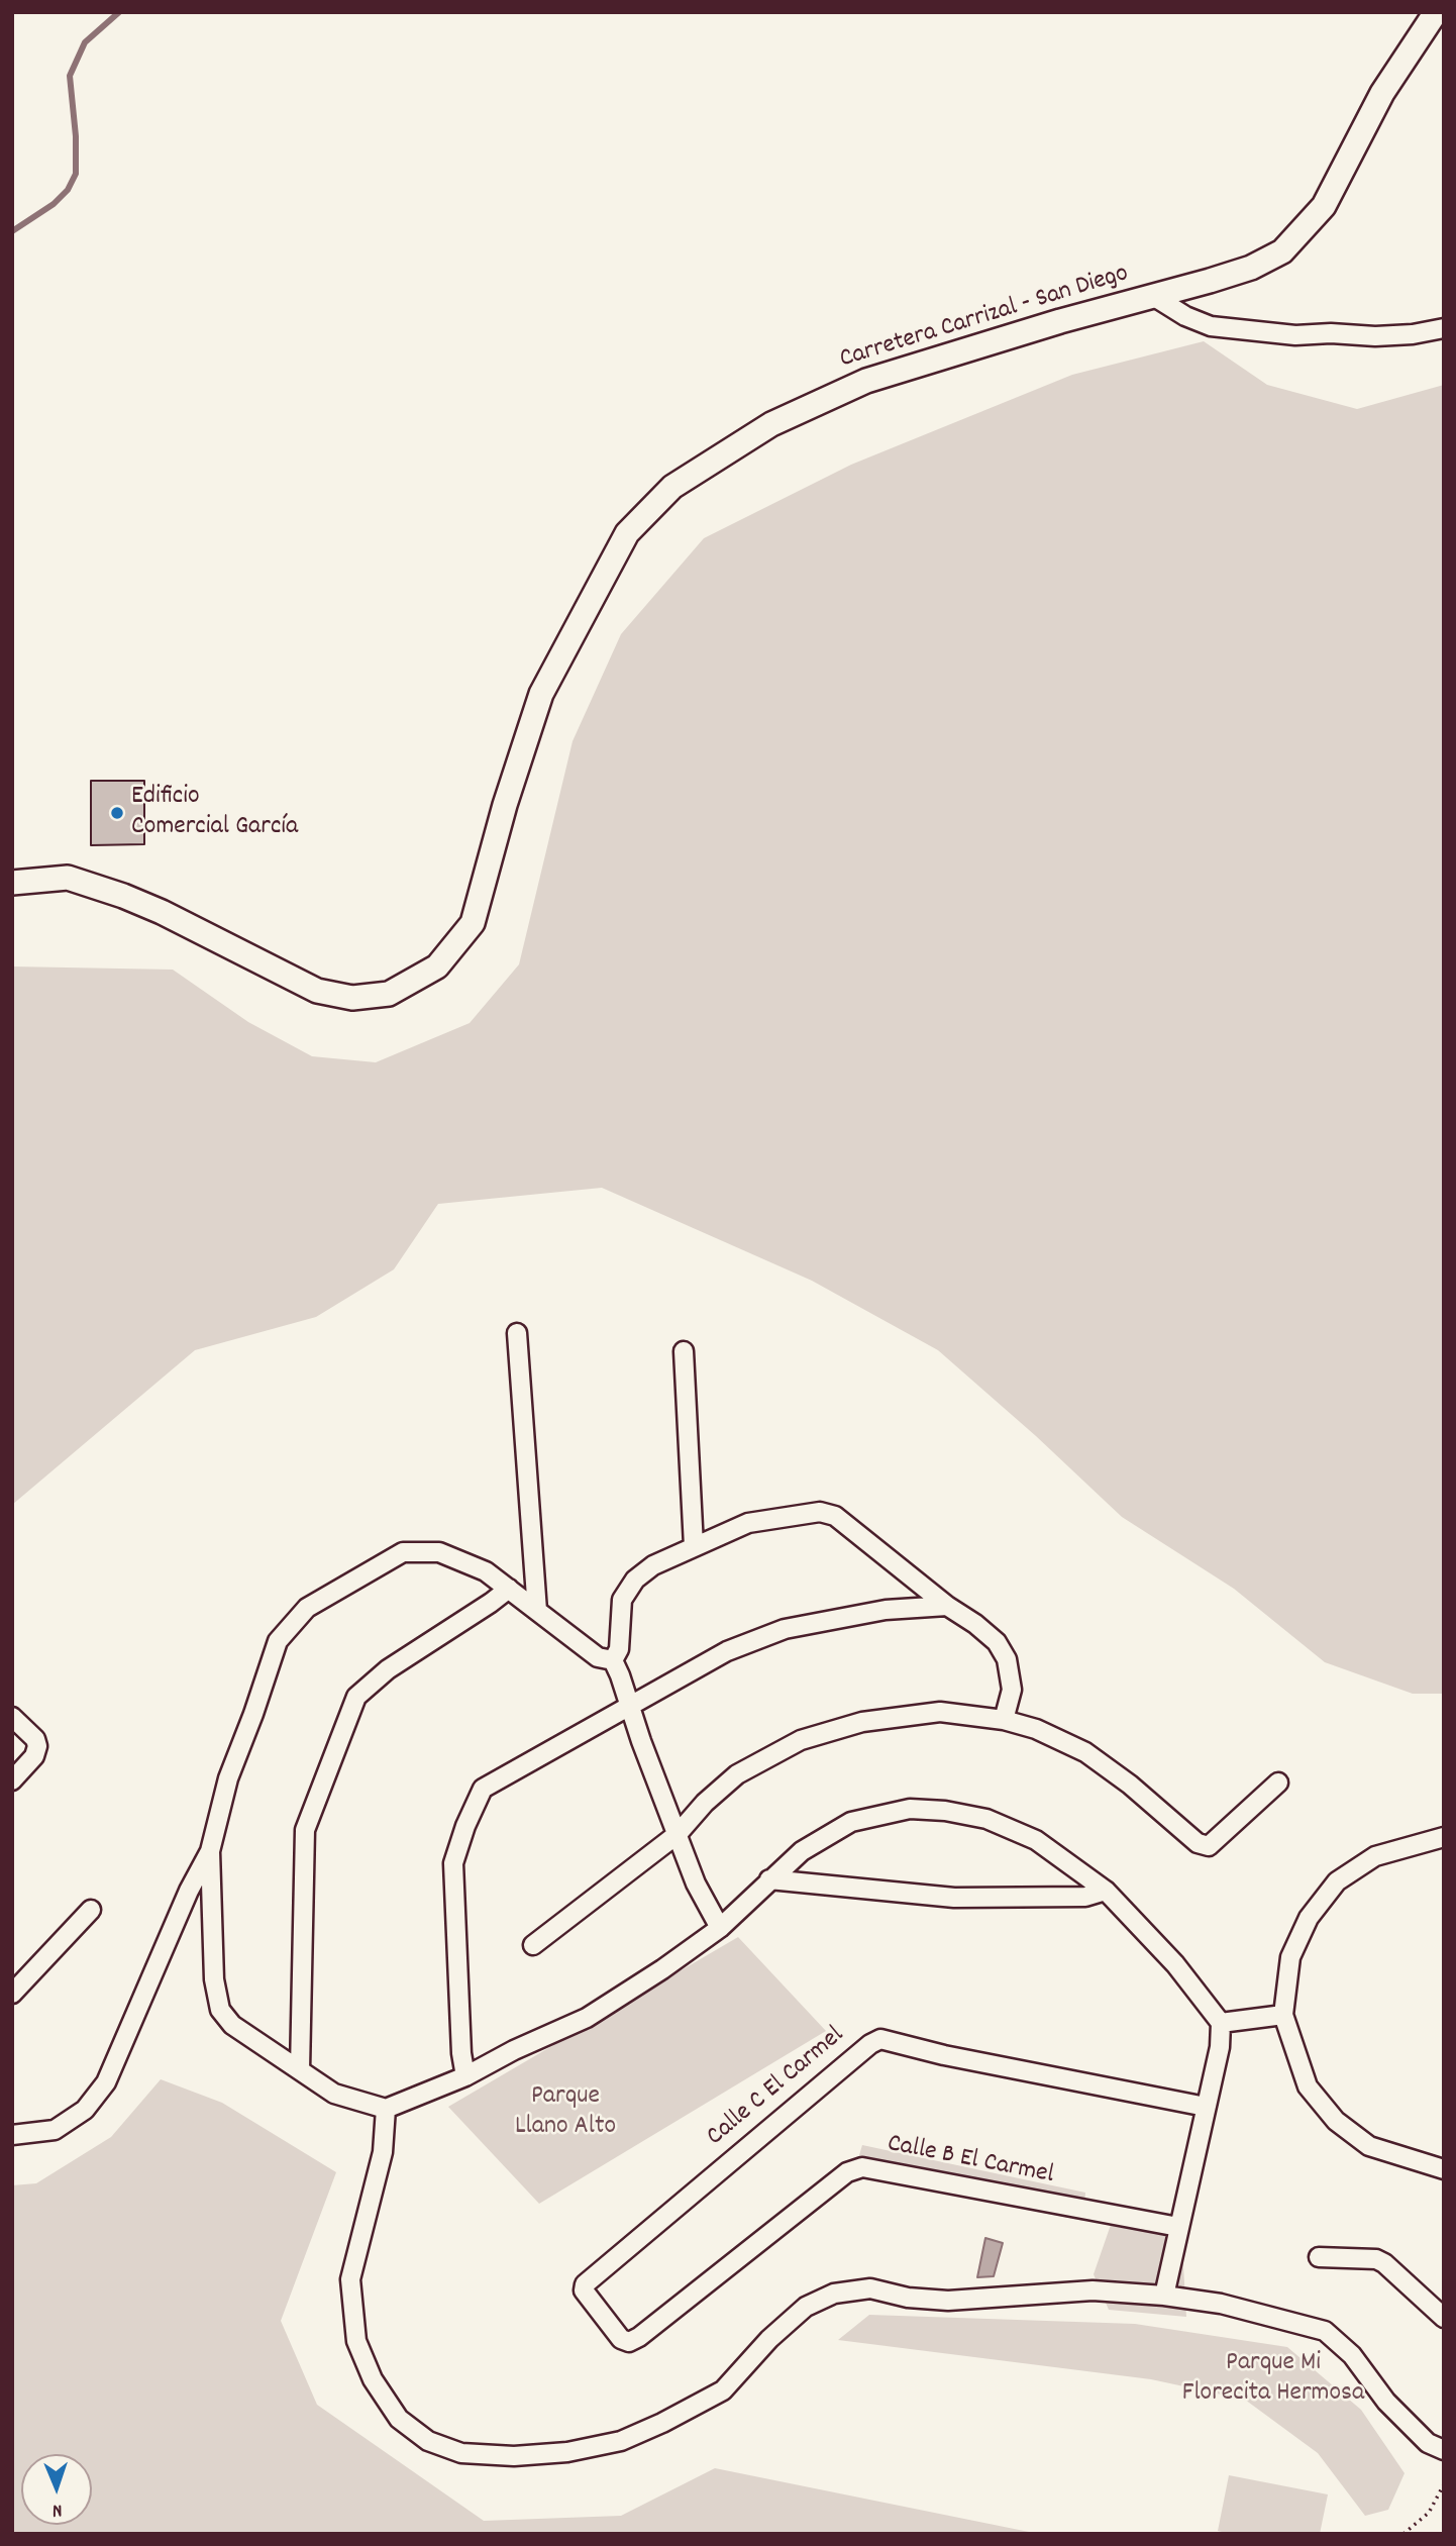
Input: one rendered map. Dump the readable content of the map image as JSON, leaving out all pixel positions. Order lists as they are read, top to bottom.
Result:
{
  "streets": {
    "street": ["Carretera Carrizal - San Diego", "Calle C El Carmel", "Calle B El Carmel"]
  },
  "crossings": [
    ["Calle C El Carmel", "Calle B El Carmel"]
  ],
  "parks": ["Parque Llano Alto", "Parque Mi Florecita Hermosa"],
  "places": ["Edificio Comercial García"],
  "north": "bottom"
}
